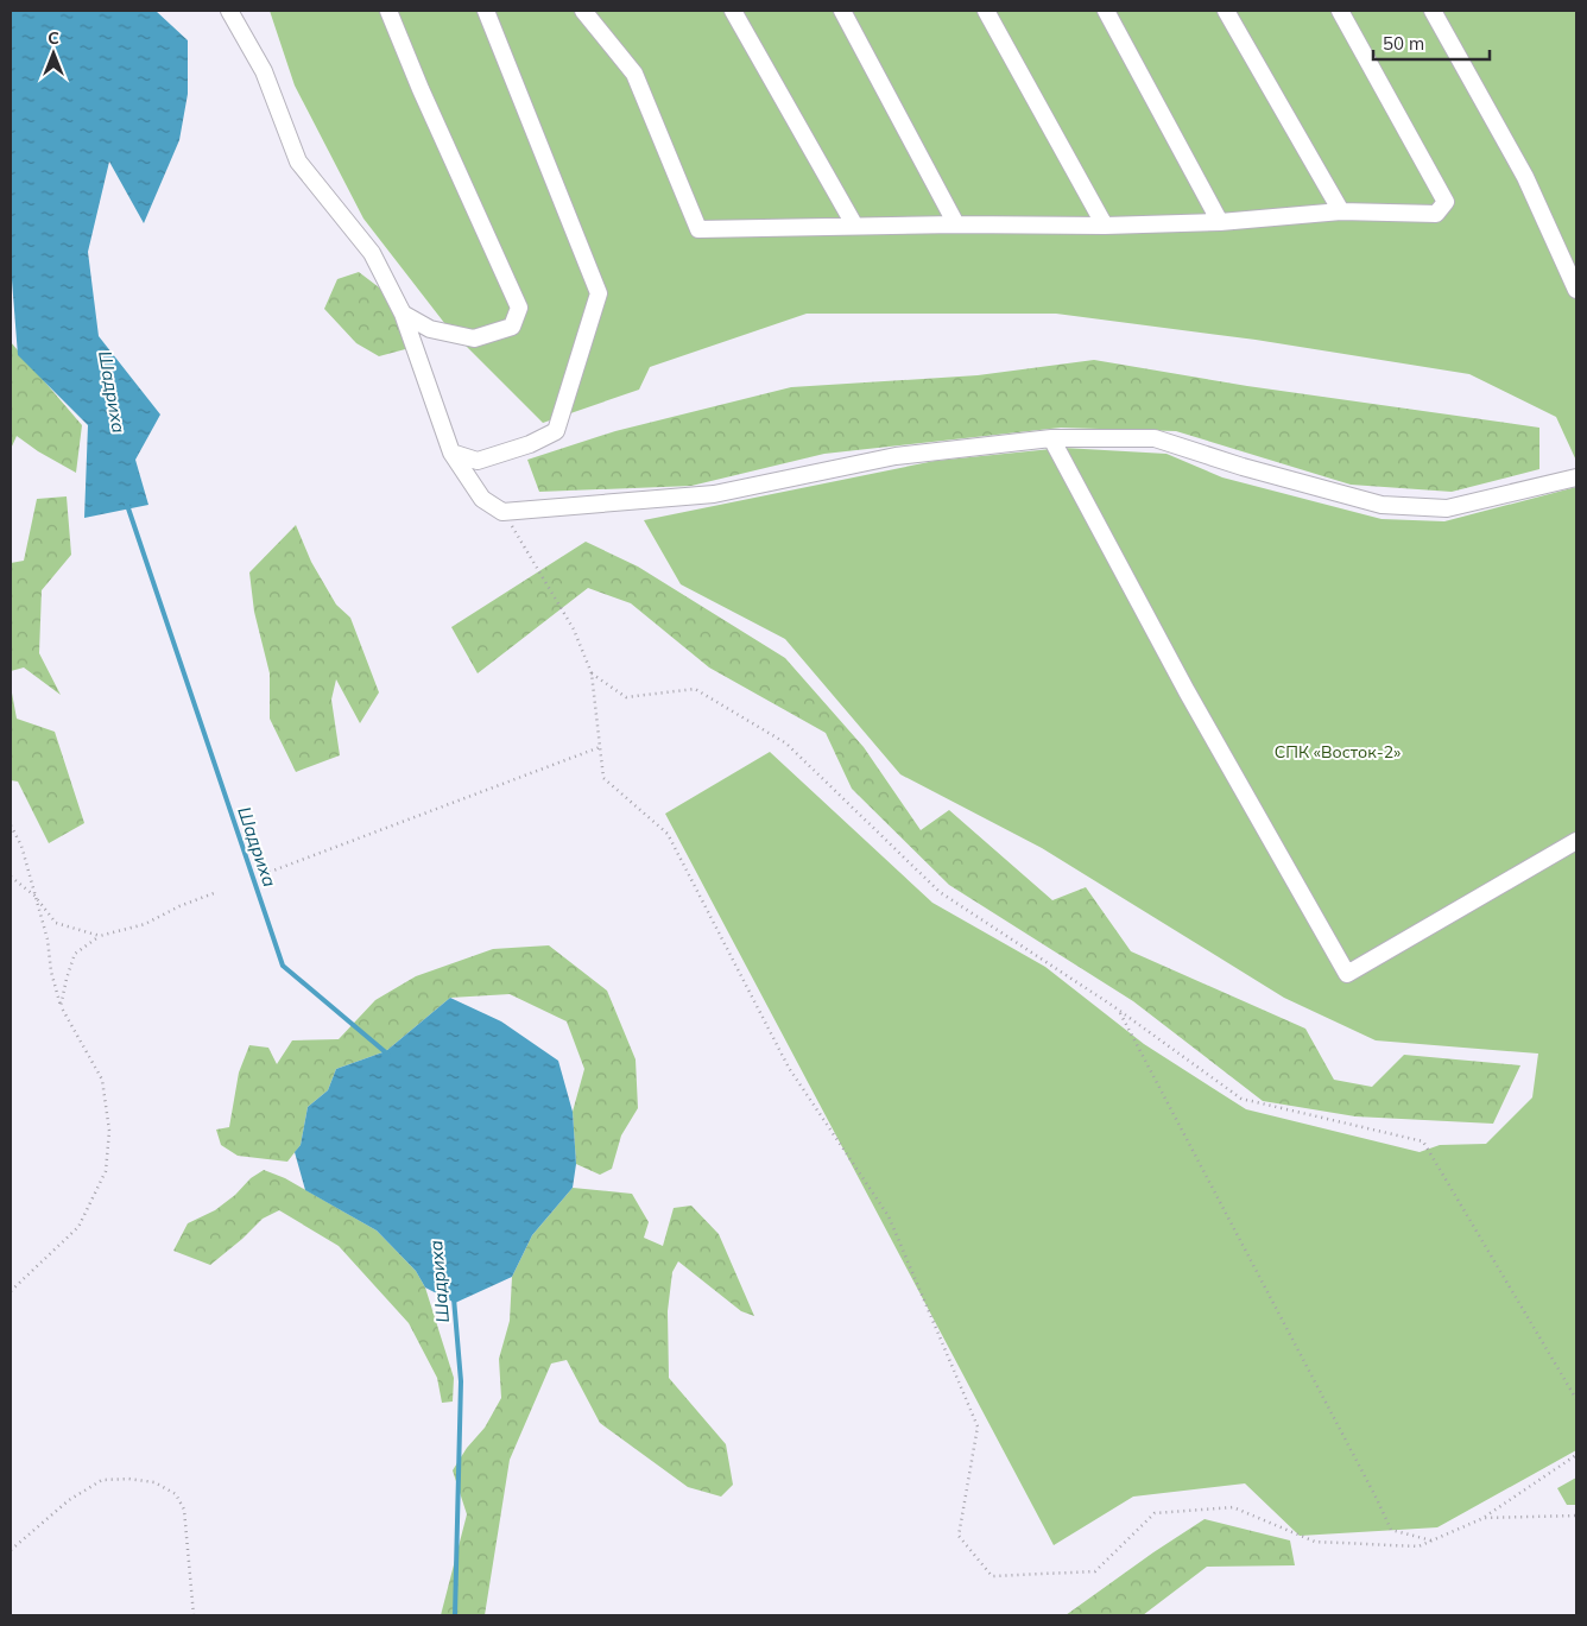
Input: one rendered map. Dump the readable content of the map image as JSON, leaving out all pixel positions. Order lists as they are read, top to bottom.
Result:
{
  "water": ["Шадриха"],
  "parks": ["СПК «Восток-2»"],
  "scale_bar": "50 m",
  "north": "top"
}
